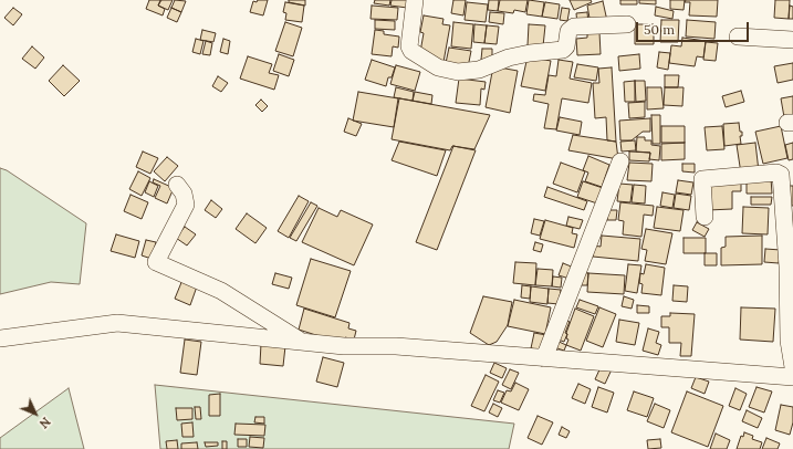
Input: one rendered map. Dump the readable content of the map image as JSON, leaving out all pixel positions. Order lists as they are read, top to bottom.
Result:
{
  "scale_bar": "50 m",
  "north": "bottom right"
}
